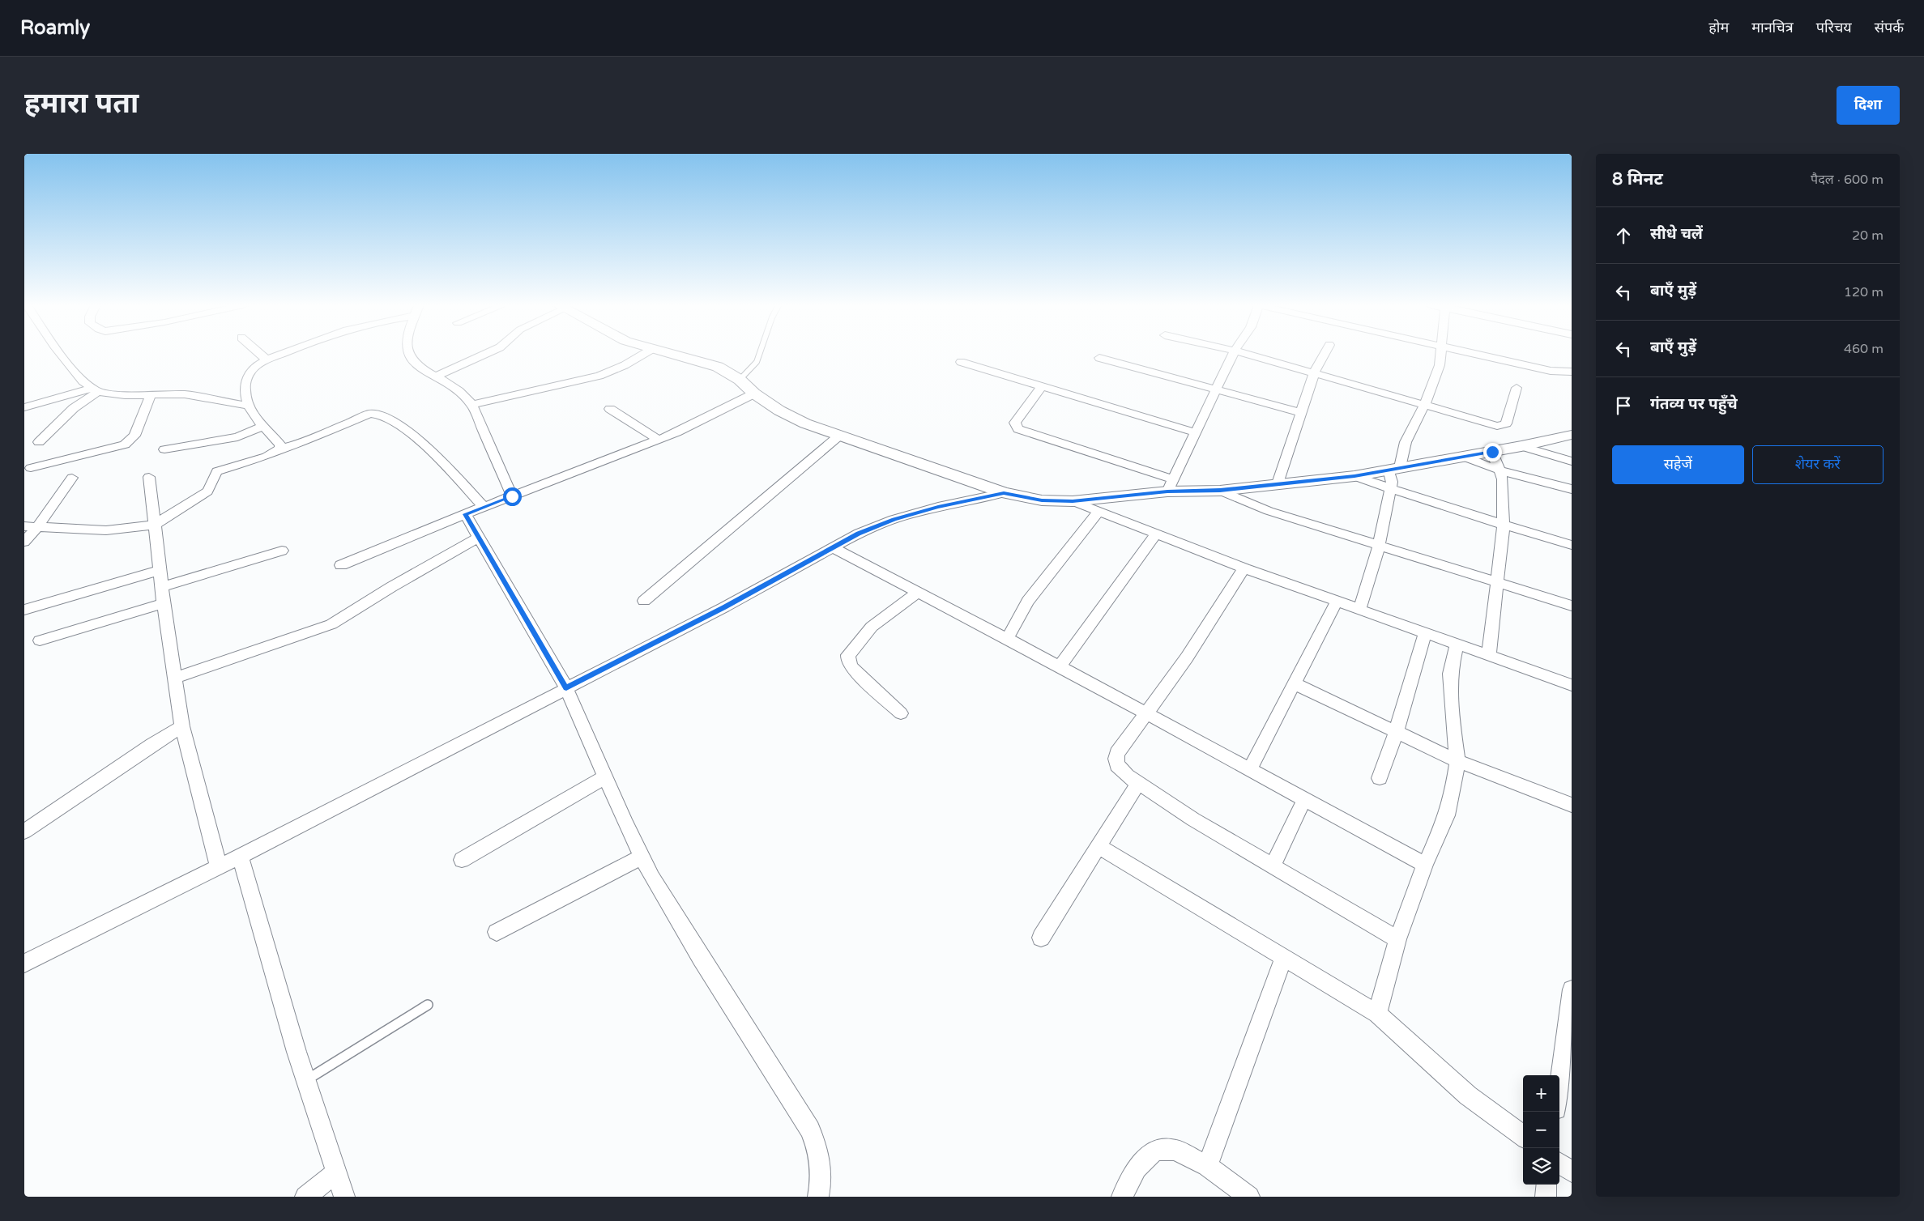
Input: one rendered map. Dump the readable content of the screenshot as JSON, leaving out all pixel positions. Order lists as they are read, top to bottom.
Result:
{
  "page": {
    "header": "Roamly",
    "nav": [
      "होम",
      "मानचित्र",
      "परिचय",
      "संपर्क"
    ],
    "buttons": [
      "दिशा",
      ["सहेजें", "शेयर करें"]
    ],
    "title": "हमारा पता",
    "heading": ["8 मिनट", "पैदल · 600 m"],
    "list": [
      ["सीधे चलें", "20 m"],
      ["बाएँ मुड़ें", "120 m"],
      ["बाएँ मुड़ें", "460 m"],
      "गंतव्य पर पहुँचे"
    ],
    "map_buttons": ["+", "−"]
  }
}
